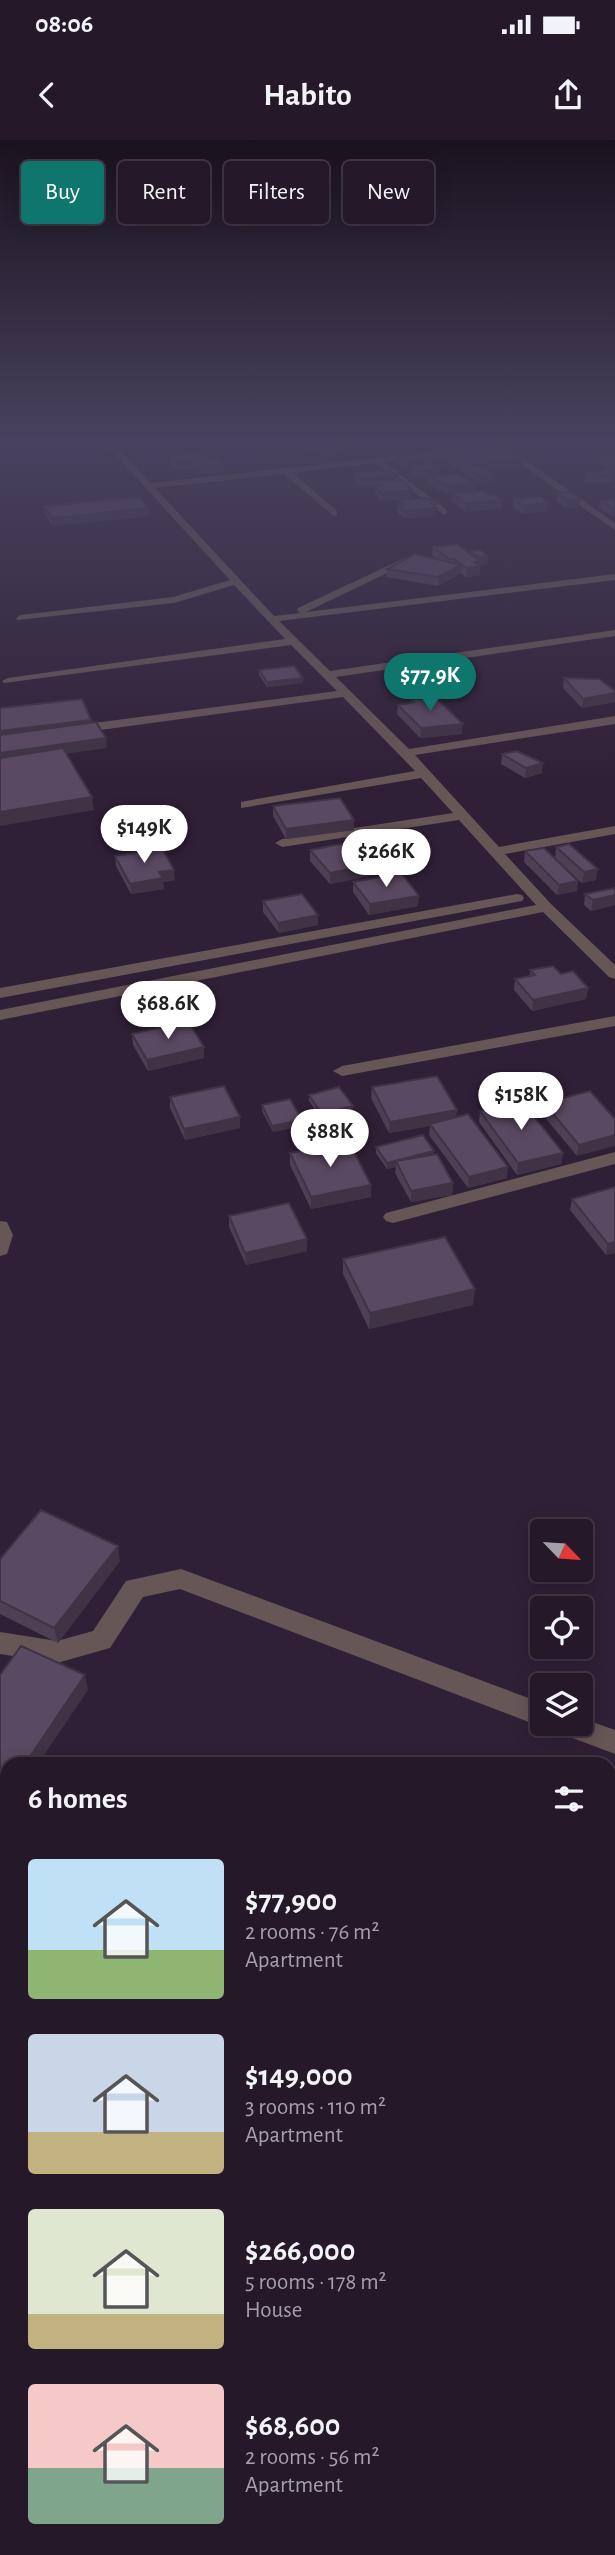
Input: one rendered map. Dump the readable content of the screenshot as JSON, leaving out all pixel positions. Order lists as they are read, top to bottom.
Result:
{
  "north": "bottom right",
  "page": {
    "status": "08:06",
    "header": "Habito",
    "chip": [
      "Buy",
      "Rent",
      "Filters",
      "New"
    ],
    "price": [
      "$77.9K",
      "$149K",
      "$266K",
      "$68.6K",
      "$158K",
      "$88K"
    ],
    "heading": "6 homes",
    "list": [
      {
        "name": "$77,900",
        "note": "2 rooms · 76 m² · Apartment"
      },
      {
        "name": "$149,000",
        "note": "3 rooms · 110 m² · Apartment"
      },
      {
        "name": "$266,000",
        "note": "5 rooms · 178 m² · House"
      },
      {
        "name": "$68,600",
        "note": "2 rooms · 56 m² · Apartment"
      }
    ]
  }
}
